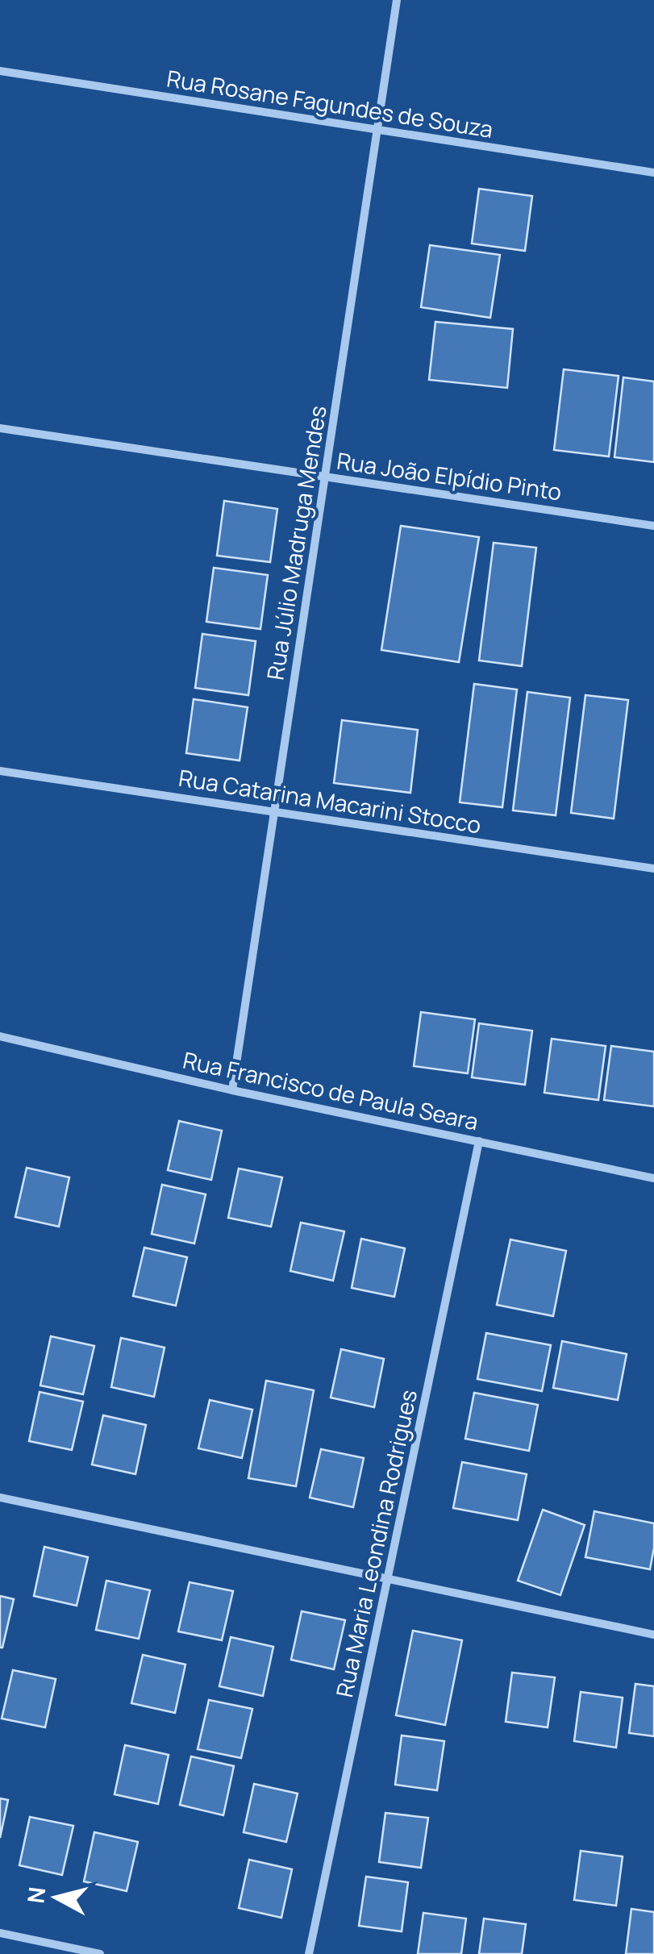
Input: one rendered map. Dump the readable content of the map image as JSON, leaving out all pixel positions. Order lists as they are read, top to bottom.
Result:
{
  "streets": {
    "street": [
      "Rua Rosane Fagundes de Souza",
      "Rua João Elpídio Pinto",
      "Rua Júlio Madruga Mendes",
      "Rua Catarina Macarini Stocco",
      "Rua Francisco de Paula Seara",
      "Rua Maria Leondina Rodrigues"
    ]
  },
  "crossings": [
    ["Rua Rosane Fagundes de Souza", "Rua Júlio Madruga Mendes"],
    ["Rua João Elpídio Pinto", "Rua Júlio Madruga Mendes"],
    ["Rua Júlio Madruga Mendes", "Rua Catarina Macarini Stocco"],
    ["Rua Júlio Madruga Mendes", "Rua Francisco de Paula Seara"],
    ["Rua Francisco de Paula Seara", "Rua Maria Leondina Rodrigues"]
  ],
  "north": "left"
}
